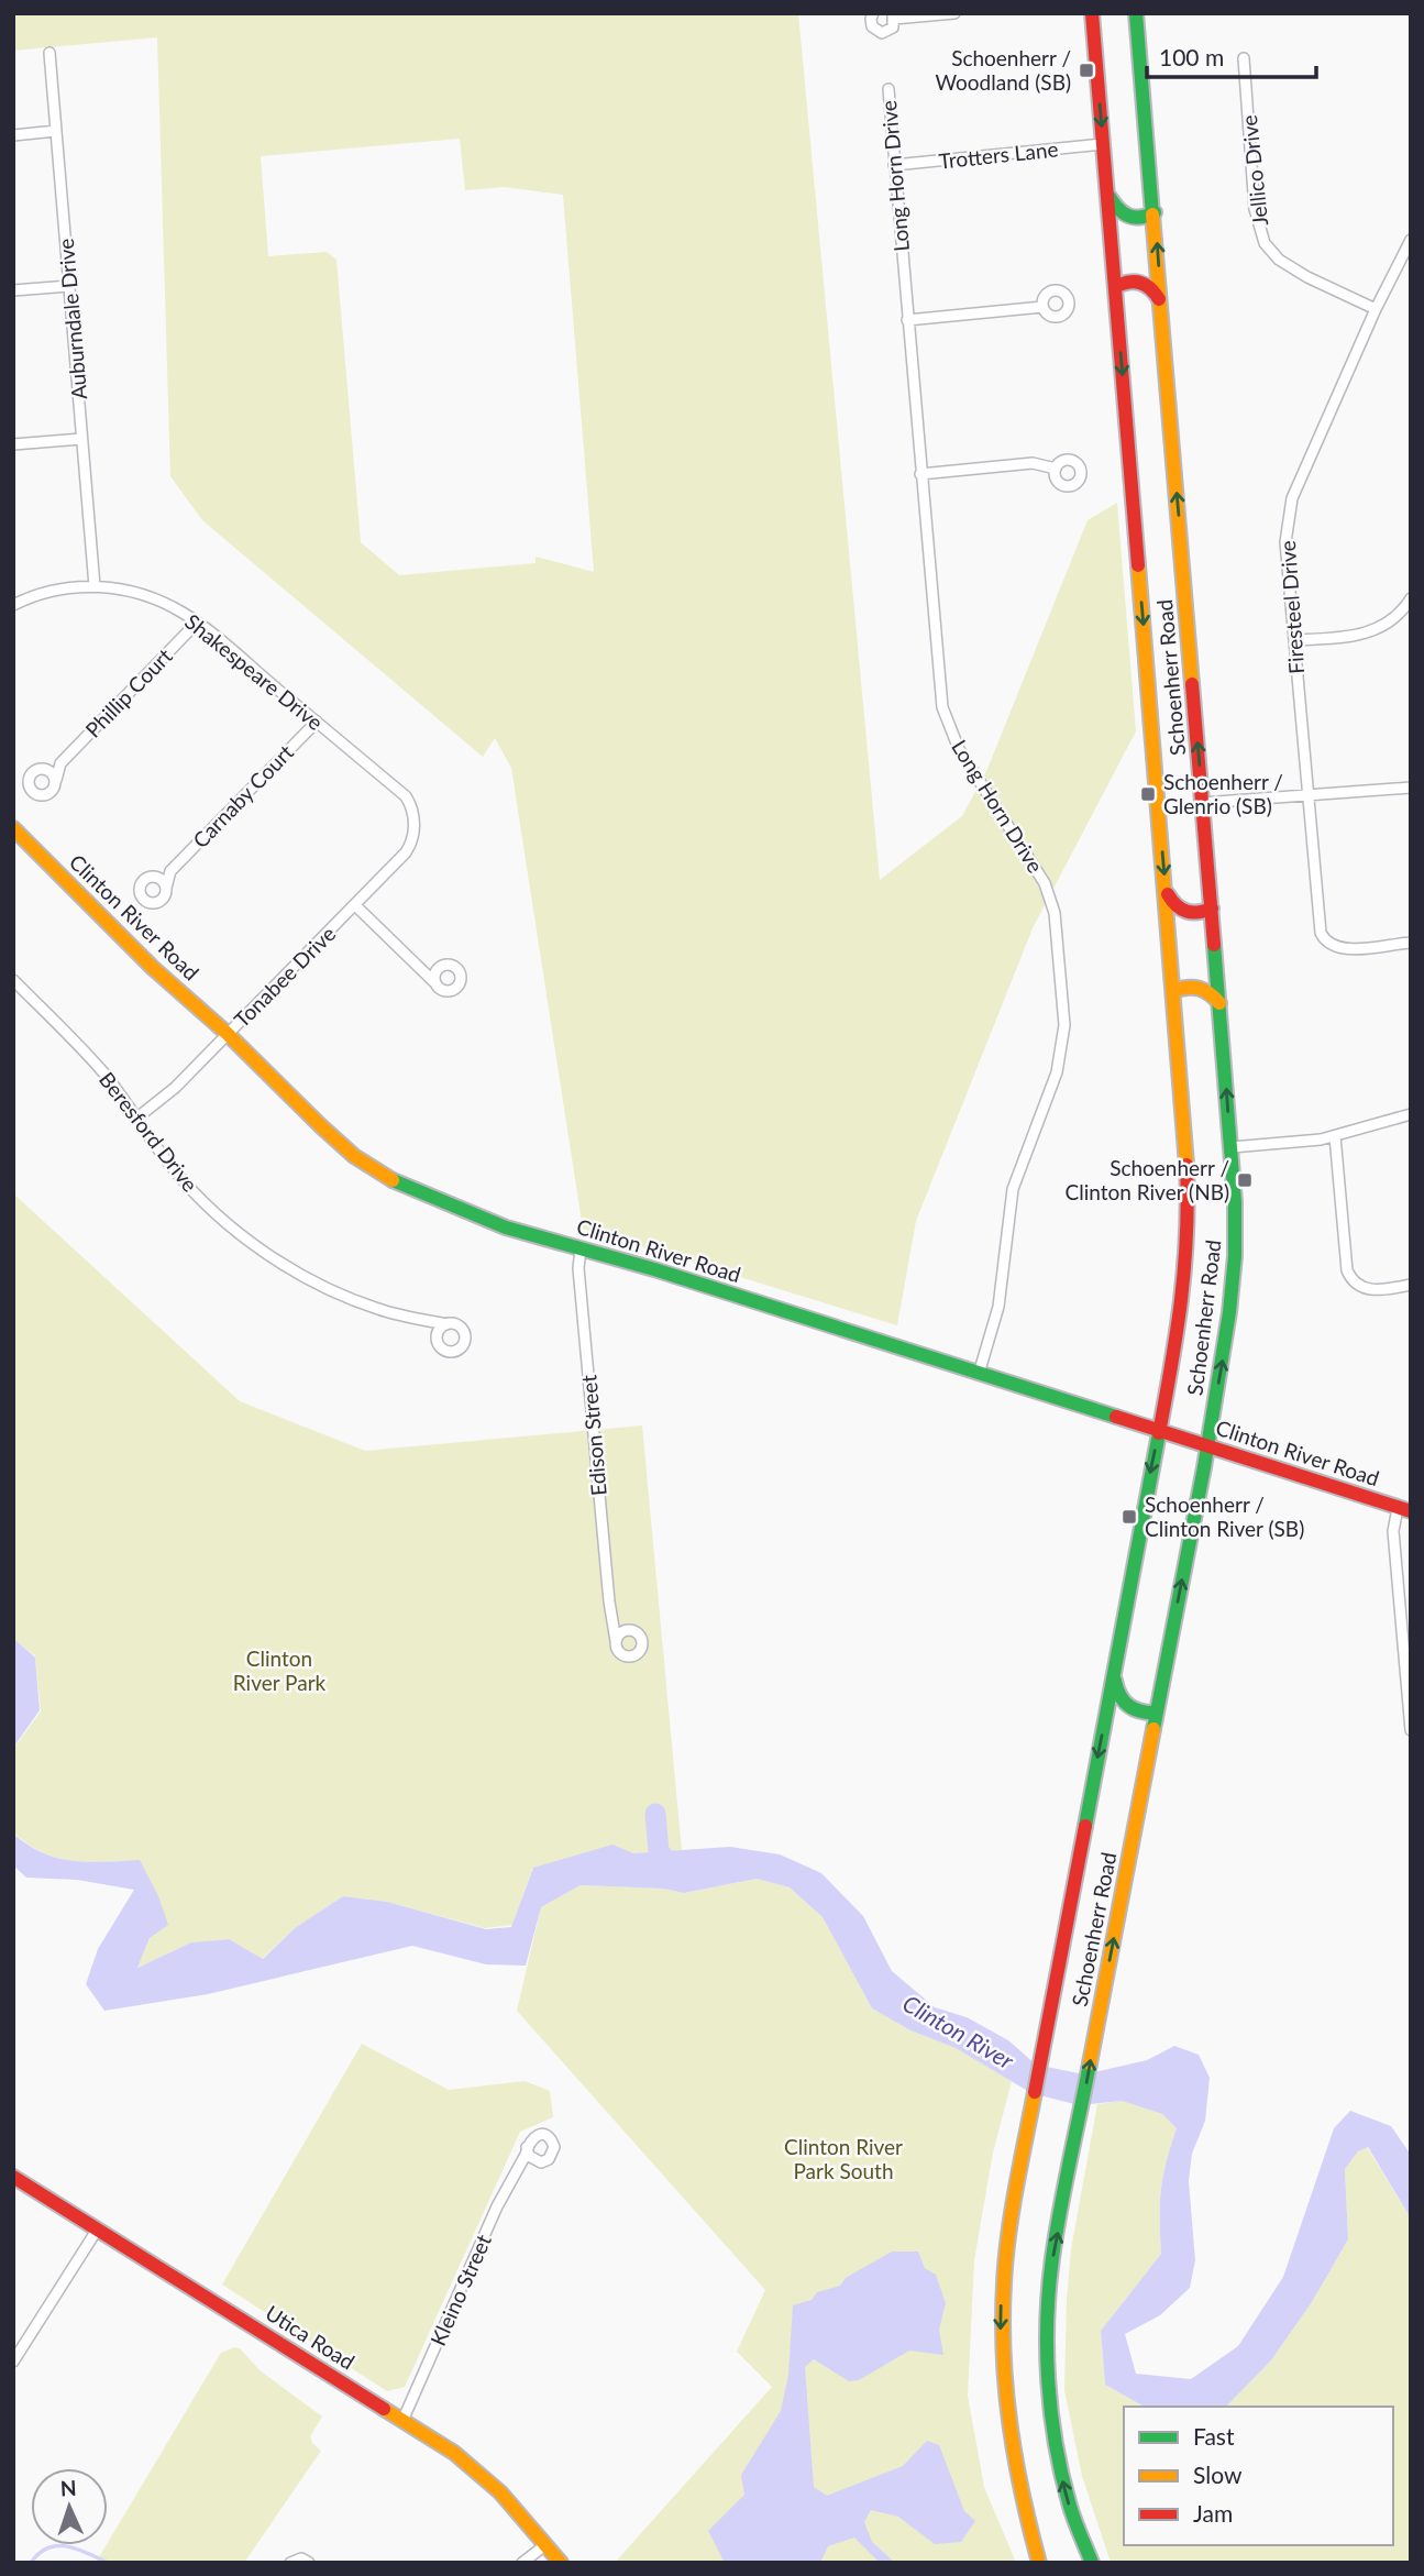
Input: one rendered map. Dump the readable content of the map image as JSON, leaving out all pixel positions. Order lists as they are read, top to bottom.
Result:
{
  "streets": {
    "main road": ["Schoenherr Road", "Clinton River Road", "Utica Road"],
    "street": [
      "Trotters Lane",
      "Jellico Drive",
      "Long Horn Drive",
      "Auburndale Drive",
      "Firesteel Drive",
      "Shakespeare Drive",
      "Phillip Court",
      "Carnaby Court",
      "Tonabee Drive",
      "Beresford Drive",
      "Edison Street",
      "Kleino Street"
    ]
  },
  "crossings": [
    ["Trotters Lane", "Long Horn Drive"],
    ["Trotters Lane", "Schoenherr Road"],
    ["Jellico Drive", "Firesteel Drive"],
    ["Long Horn Drive", "Clinton River Road"],
    ["Auburndale Drive", "Shakespeare Drive"],
    ["Shakespeare Drive", "Phillip Court"],
    ["Shakespeare Drive", "Carnaby Court"],
    ["Shakespeare Drive", "Tonabee Drive"],
    ["Schoenherr Road", "Clinton River Road"],
    ["Clinton River Road", "Tonabee Drive"],
    ["Clinton River Road", "Edison Street"],
    ["Tonabee Drive", "Beresford Drive"],
    ["Kleino Street", "Utica Road"]
  ],
  "water": ["Clinton River"],
  "parks": ["Clinton River Park", "Clinton River Park South"],
  "places": {
    "transit": [
      "Schoenherr / Woodland (SB)",
      "Schoenherr / Glenrio (SB)",
      "Schoenherr / Clinton River (NB)",
      "Schoenherr / Clinton River (SB)"
    ]
  },
  "legend": ["Fast", "Slow", "Jam"],
  "scale_bar": "100 m",
  "north": "top"
}
